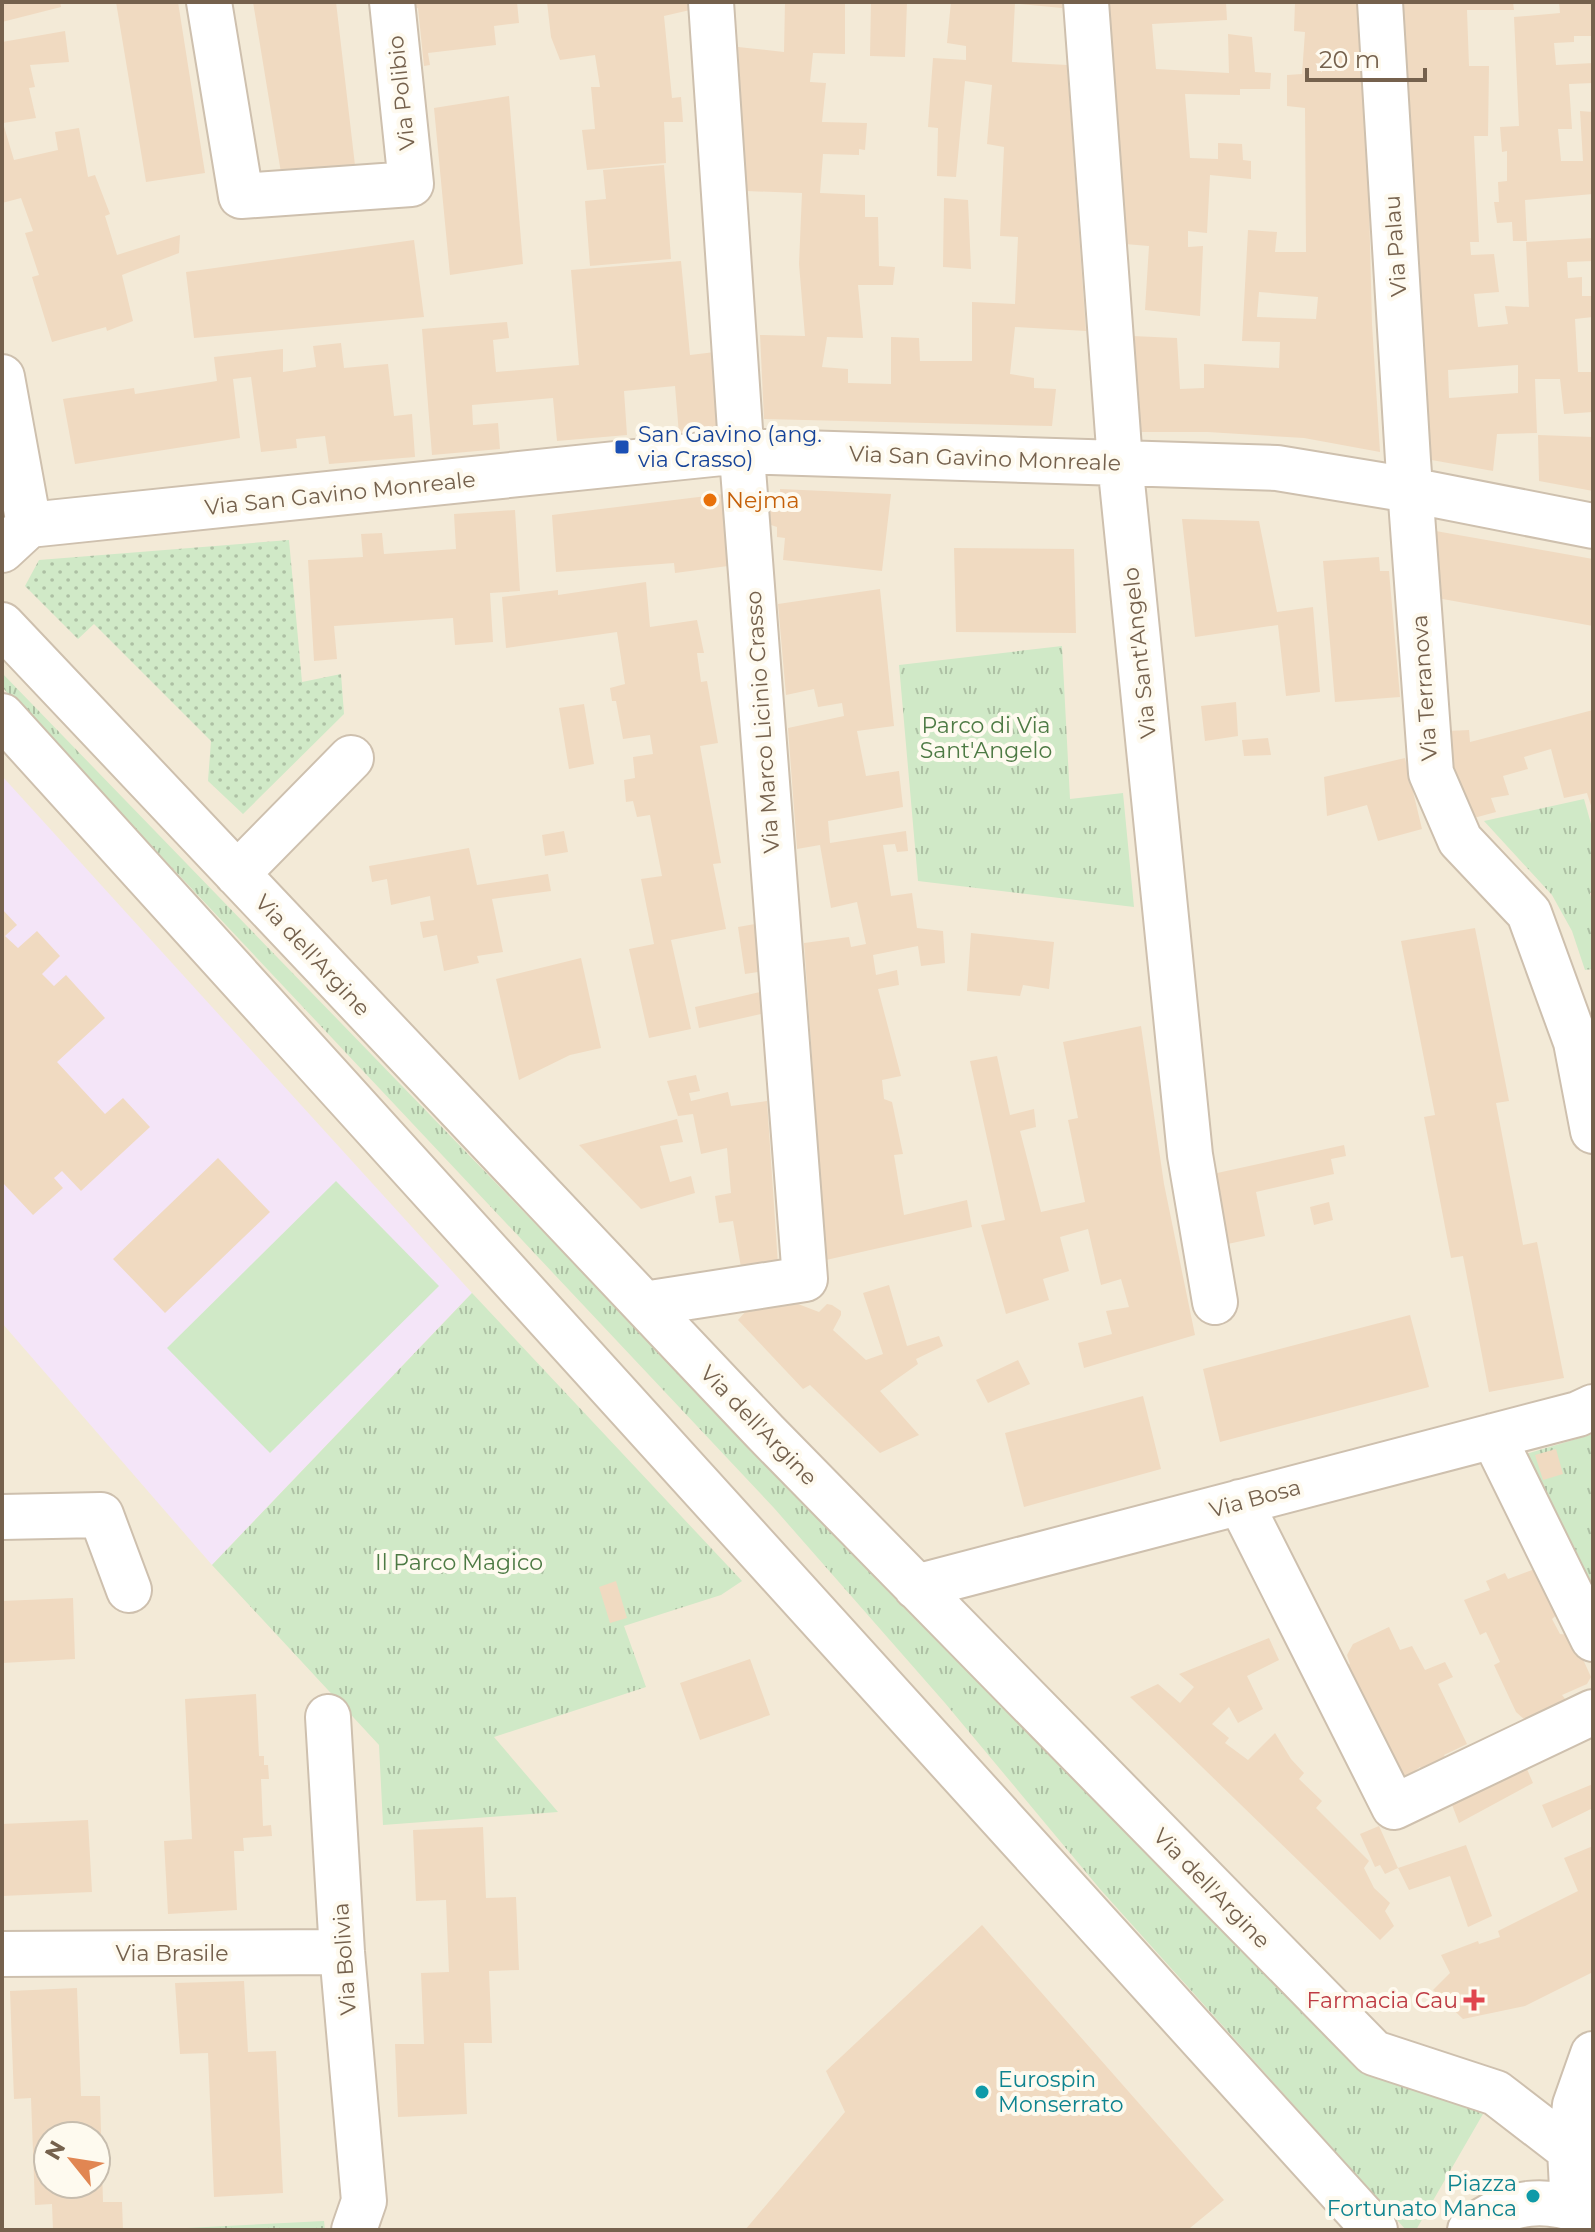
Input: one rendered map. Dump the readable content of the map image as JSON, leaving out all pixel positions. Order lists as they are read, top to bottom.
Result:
{
  "streets": {
    "street": [
      "Via Polibio",
      "Via Palau",
      "Via San Gavino Monreale",
      "Via Sant'Angelo",
      "Via Terranova",
      "Via Marco Licinio Crasso",
      "Via dell'Argine",
      "Via Bosa",
      "Via Brasile",
      "Via Bolivia"
    ]
  },
  "crossings": [
    ["Via Palau", "Via San Gavino Monreale"],
    ["Via Palau", "Via Terranova"],
    ["Via San Gavino Monreale", "Via Sant'Angelo"],
    ["Via San Gavino Monreale", "Via Terranova"],
    ["Via San Gavino Monreale", "Via Marco Licinio Crasso"],
    ["Via Marco Licinio Crasso", "Via dell'Argine"],
    ["Via dell'Argine", "Via Bosa"],
    ["Via Brasile", "Via Bolivia"]
  ],
  "parks": ["Parco di Via Sant'Angelo", "Il Parco Magico"],
  "places": {
    "transit": ["San Gavino (ang. via Crasso)"],
    "other": ["Nejma", "Eurospin Monserrato", "Piazza Fortunato Manca"],
    "health": ["Farmacia Cau"]
  },
  "scale_bar": "20 m",
  "north": "top left"
}
